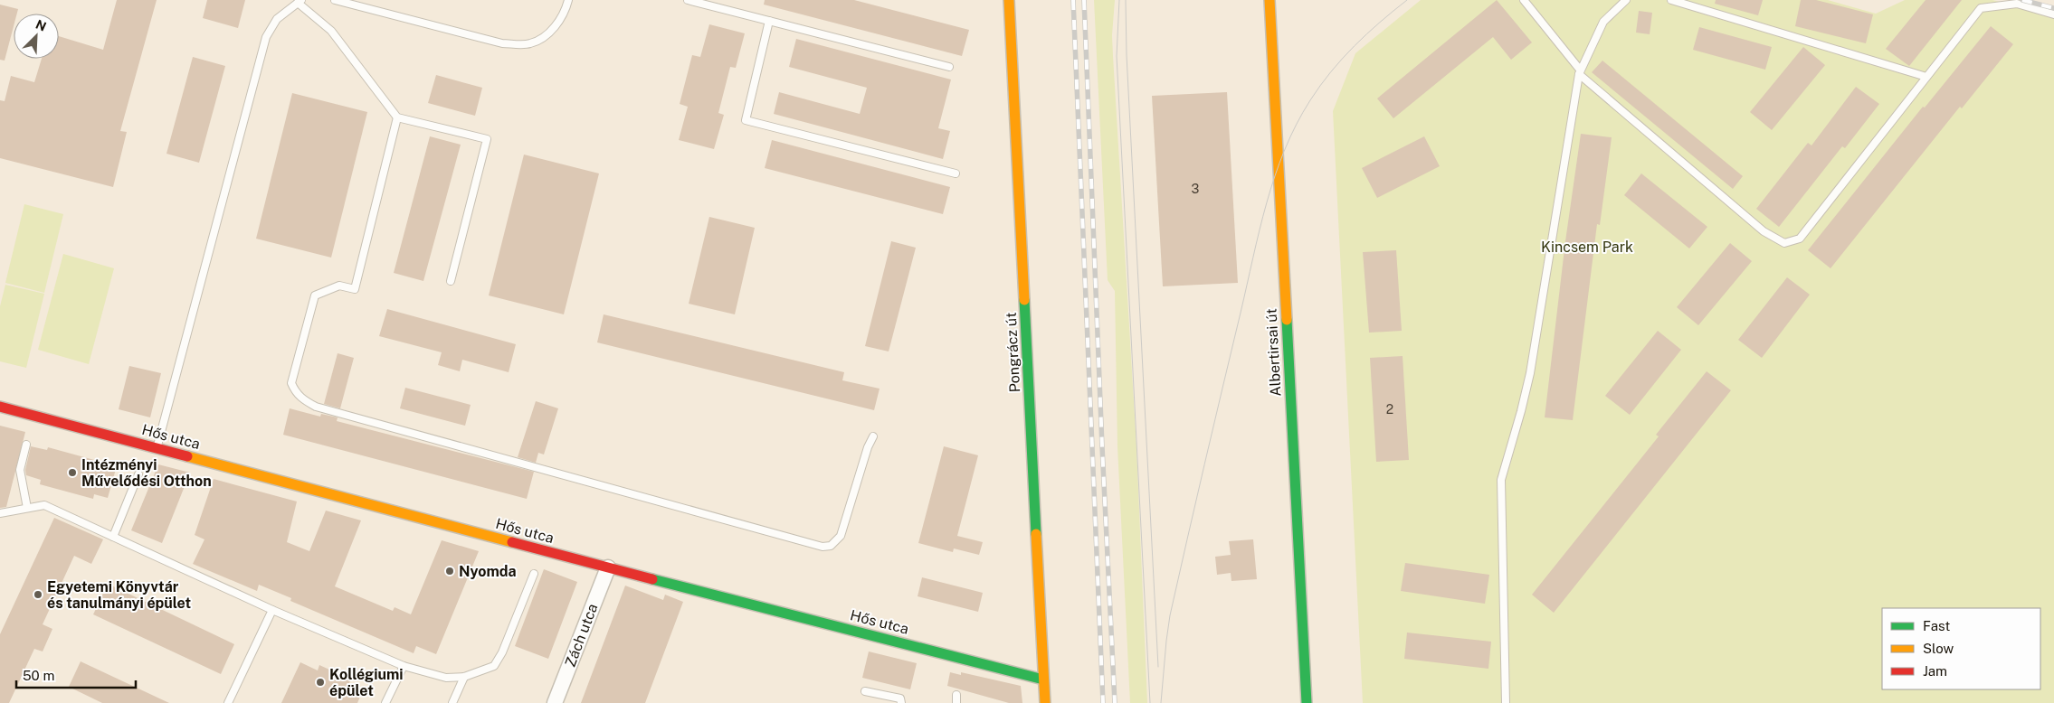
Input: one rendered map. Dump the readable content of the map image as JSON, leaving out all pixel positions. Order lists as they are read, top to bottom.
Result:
{
  "streets": {
    "street": [
      "Pongrácz út",
      "Albertirsai út",
      "Hős utca",
      "Zách utca"
    ]
  },
  "crossings": [
    ["Pongrácz út", "Hős utca"],
    ["Hős utca", "Zách utca"]
  ],
  "parks": ["Kincsem Park"],
  "places": [
    "Intézményi Művelődési Otthon",
    "Nyomda",
    "Egyetemi Könyvtár és tanulmányi épület",
    "Kollégiumi épület"
  ],
  "house_numbers": ["3", "2"],
  "legend": ["Fast", "Slow", "Jam"],
  "scale_bar": "50 m",
  "north": "top right"
}
